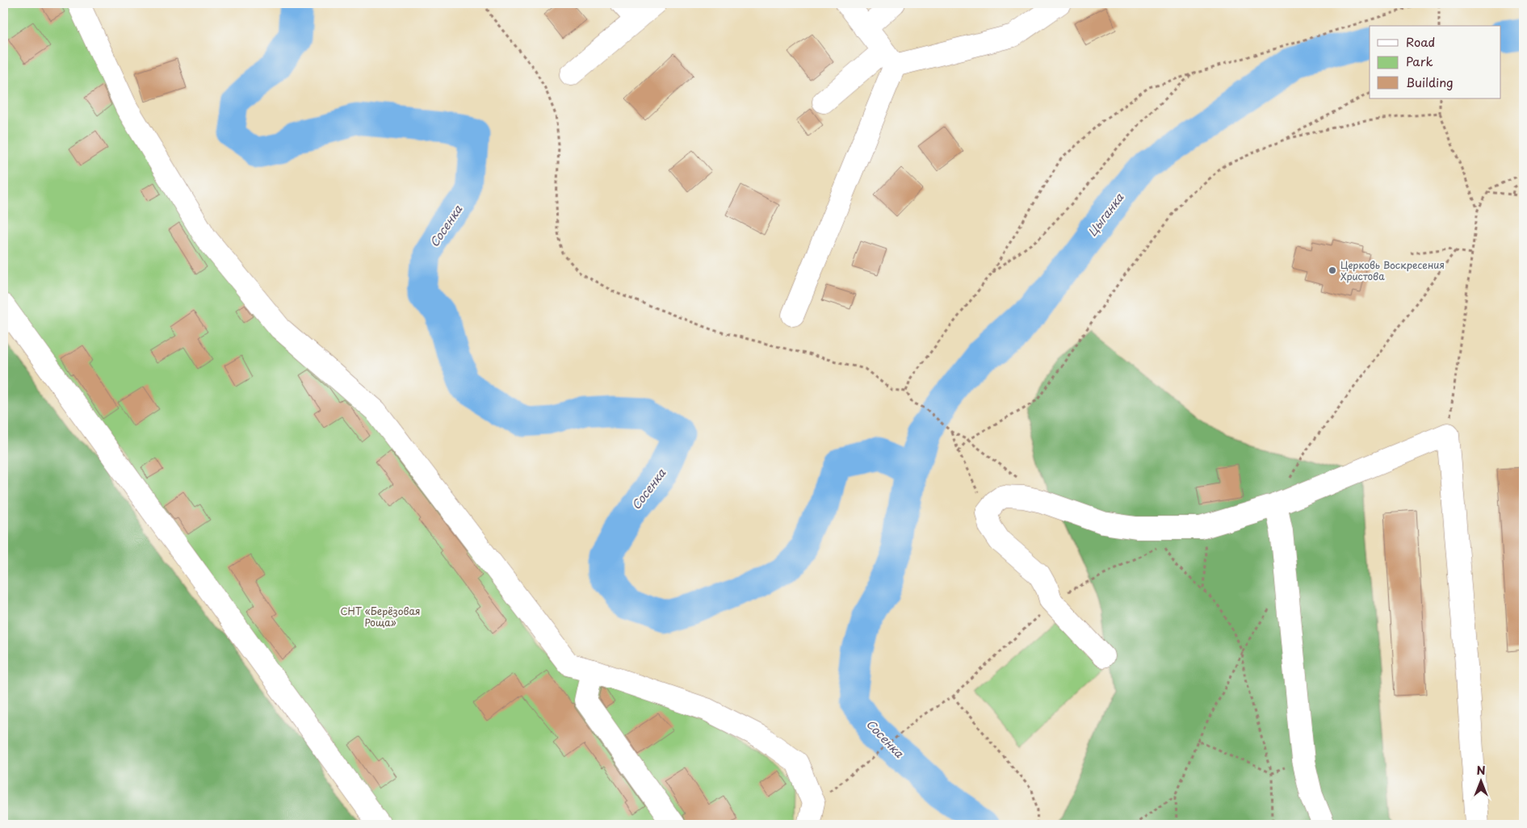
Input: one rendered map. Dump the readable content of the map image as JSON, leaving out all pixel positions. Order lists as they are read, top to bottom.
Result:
{
  "water": ["Цыганка", "Сосенка"],
  "parks": ["СНТ «Берёзовая Роща»"],
  "places": ["Церковь Воскресения Христова"],
  "legend": ["Road", "Park", "Building"],
  "north": "top"
}
